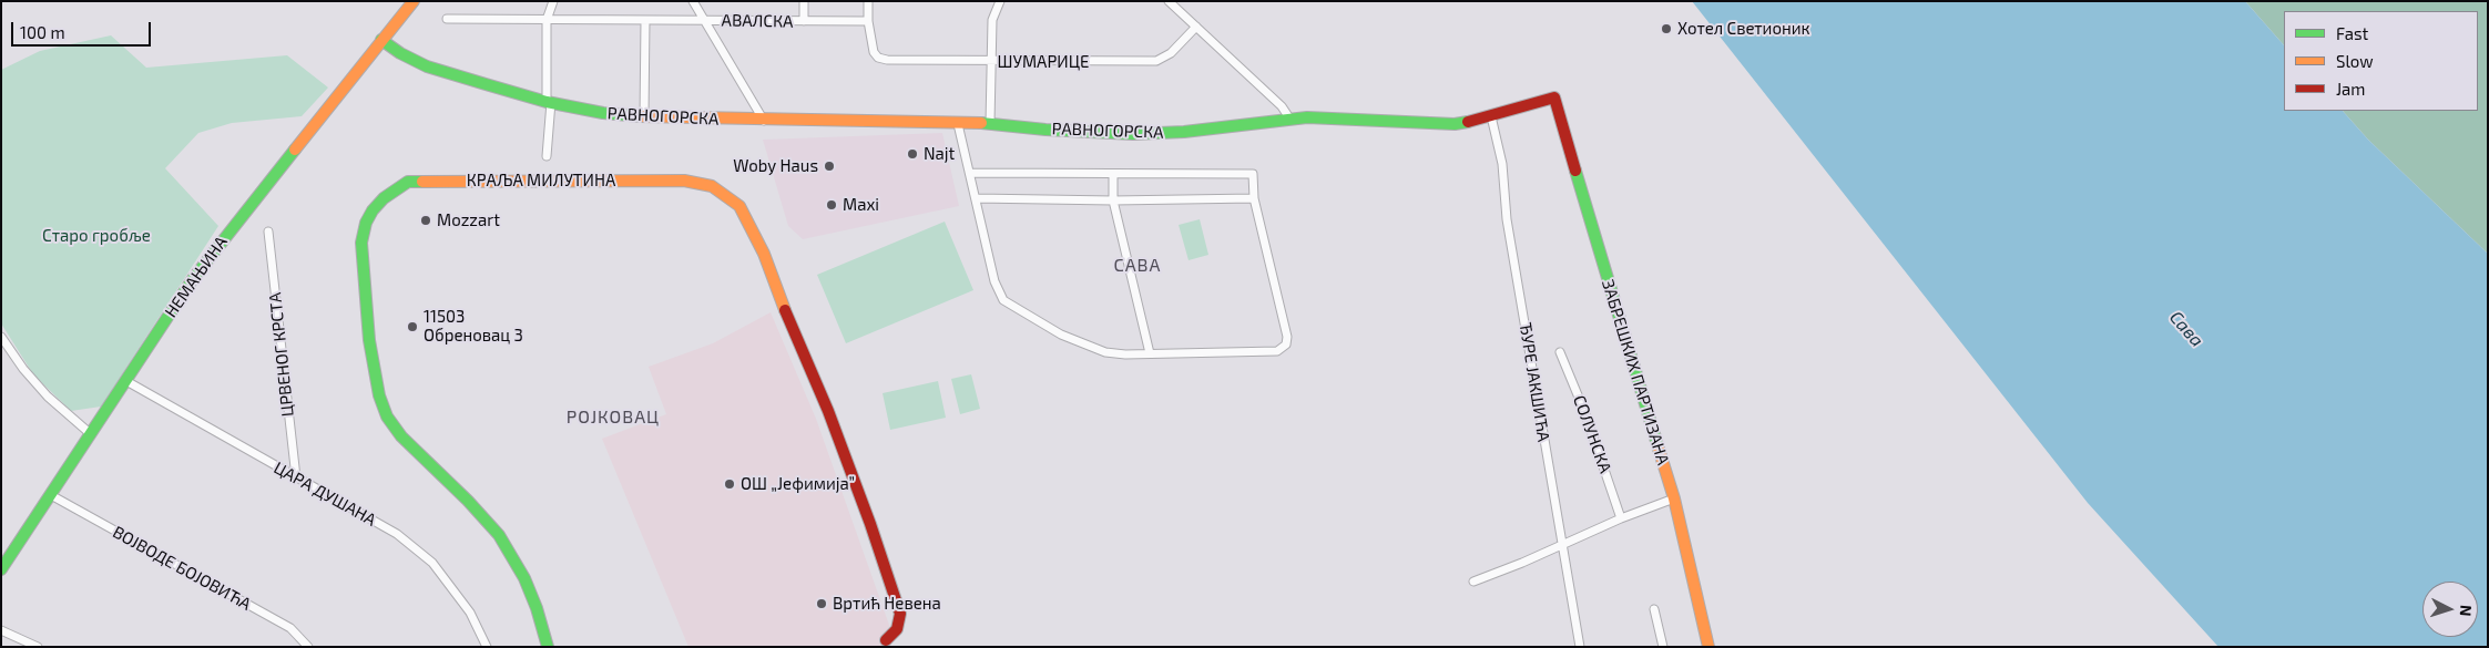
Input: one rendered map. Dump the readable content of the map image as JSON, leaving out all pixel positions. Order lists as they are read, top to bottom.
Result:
{
  "streets": {
    "street": [
      "АВАЛСКА",
      "ШУМАРИЦЕ",
      "РАВНОГОРСКА",
      "КРАЉА МИЛУТИНА",
      "НЕМАЊИНА",
      "ЦРВЕНОГ КРСТА",
      "ЗАБРЕШКИХ ПАРТИЗАНА",
      "ЂУРЕ ЈАКШИЋА",
      "СОЛУНСКА",
      "ЦАРА ДУШАНА",
      "ВОЈВОДЕ БОЈОВИЋА"
    ]
  },
  "crossings": [
    ["АВАЛСКА", "ШУМАРИЦЕ"],
    ["РАВНОГОРСКА", "НЕМАЊИНА"],
    ["РАВНОГОРСКА", "ЗАБРЕШКИХ ПАРТИЗАНА"],
    ["РАВНОГОРСКА", "ЂУРЕ ЈАКШИЋА"],
    ["НЕМАЊИНА", "ЦАРА ДУШАНА"],
    ["НЕМАЊИНА", "ВОЈВОДЕ БОЈОВИЋА"],
    ["ЦРВЕНОГ КРСТА", "ЦАРА ДУШАНА"]
  ],
  "districts": ["САВА", "РОЈКОВАЦ"],
  "water": ["Сава"],
  "parks": ["Старо гробље"],
  "places": [
    "Хотел Светионик",
    "Najt",
    "Woby Haus",
    "Maxi",
    "Mozzart",
    "11503 Обреновац 3",
    "ОШ „Јефимија”",
    "Вртић Невена"
  ],
  "legend": ["Fast", "Slow", "Jam"],
  "scale_bar": "100 m",
  "north": "right"
}
